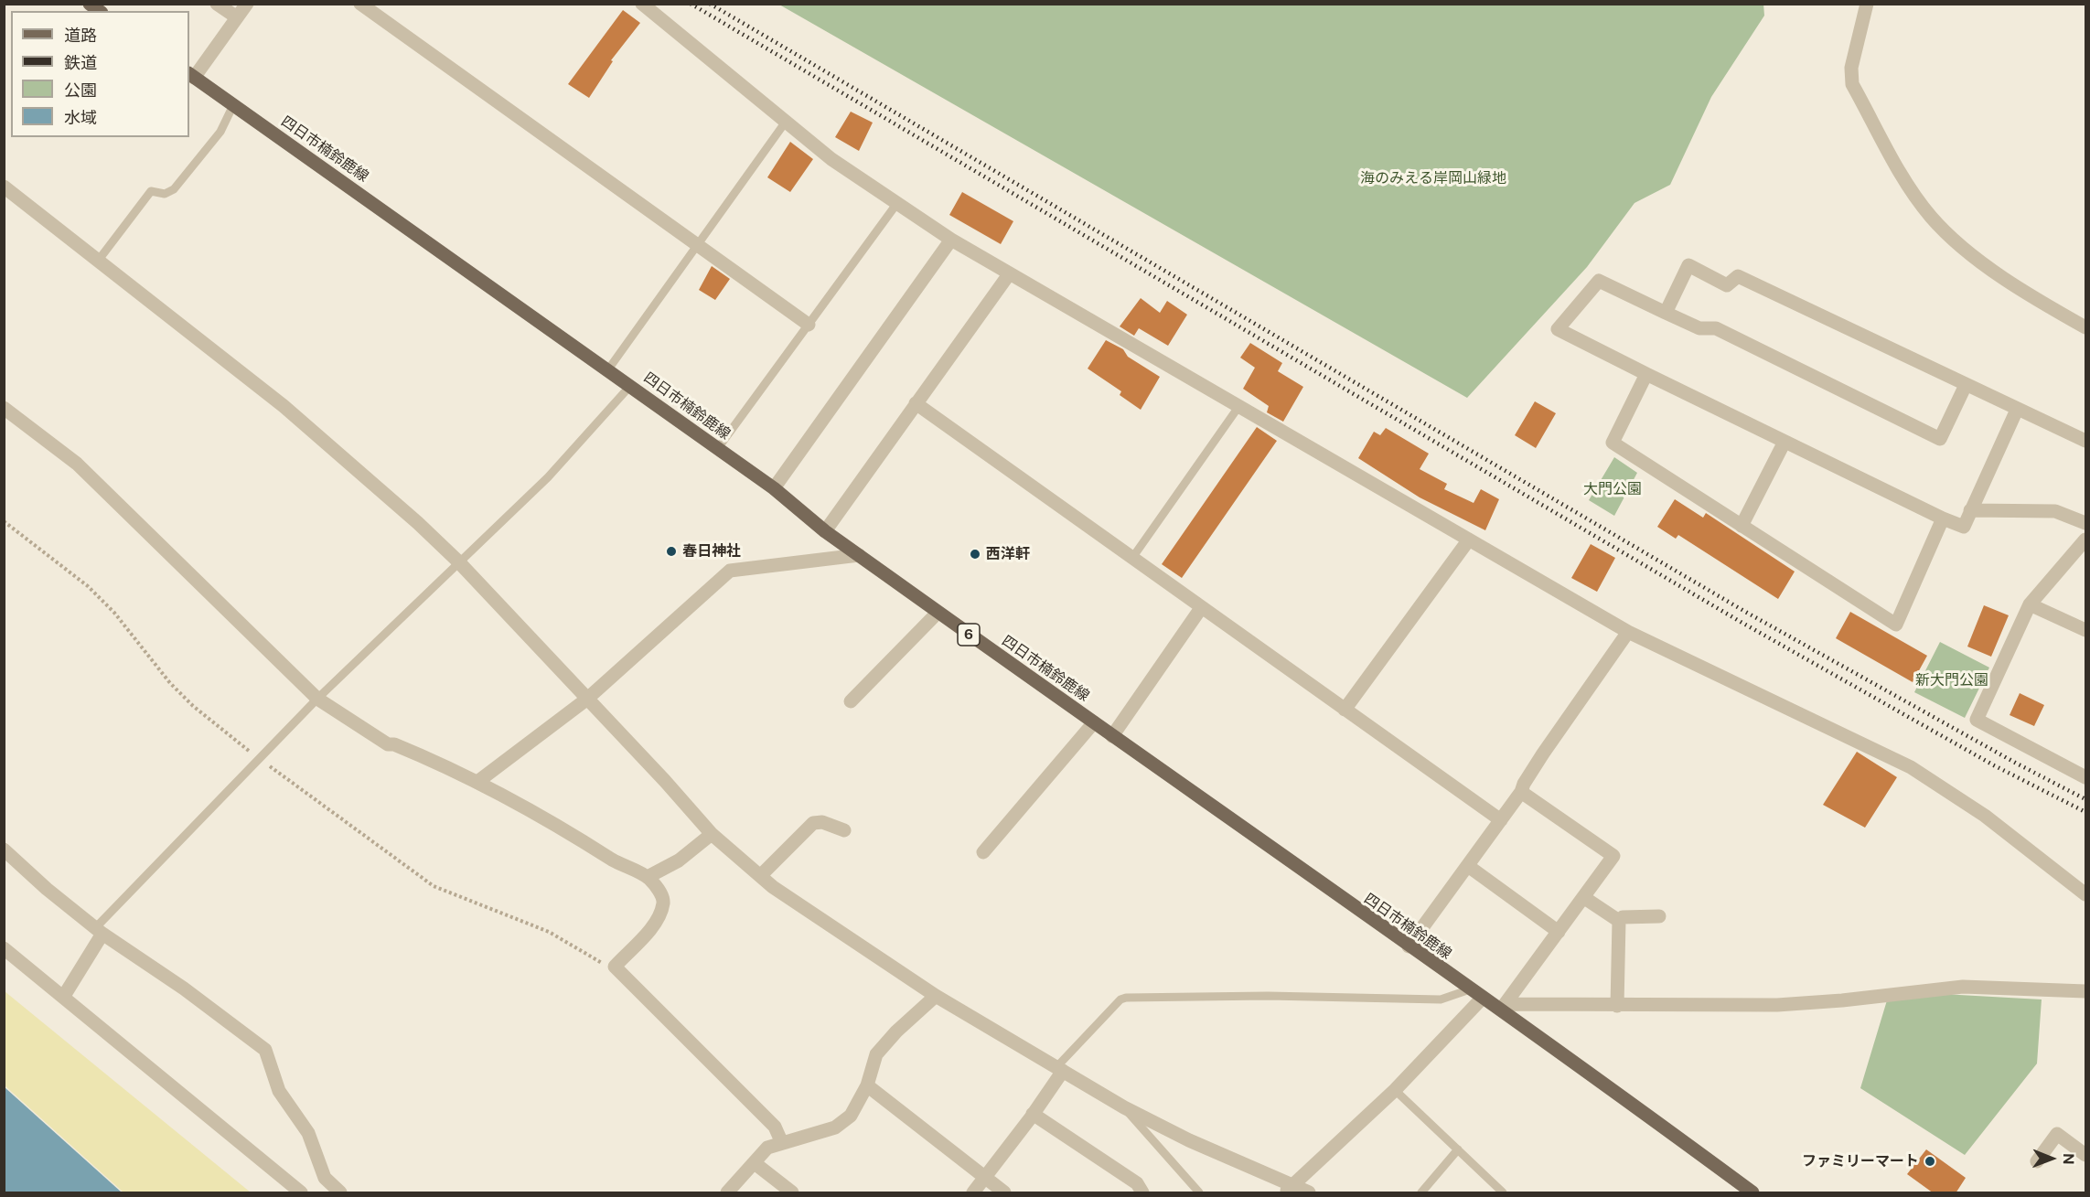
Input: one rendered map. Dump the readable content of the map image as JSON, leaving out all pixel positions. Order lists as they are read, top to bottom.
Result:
{
  "streets": {
    "main road": ["四日市楠鈴鹿線", "6"]
  },
  "parks": ["海のみえる岸岡山緑地", "大門公園", "新大門公園"],
  "places": ["春日神社", "西洋軒", "ファミリーマート"],
  "legend": [
    "道路",
    "鉄道",
    "公園",
    "水域"
  ],
  "north": "right"
}
